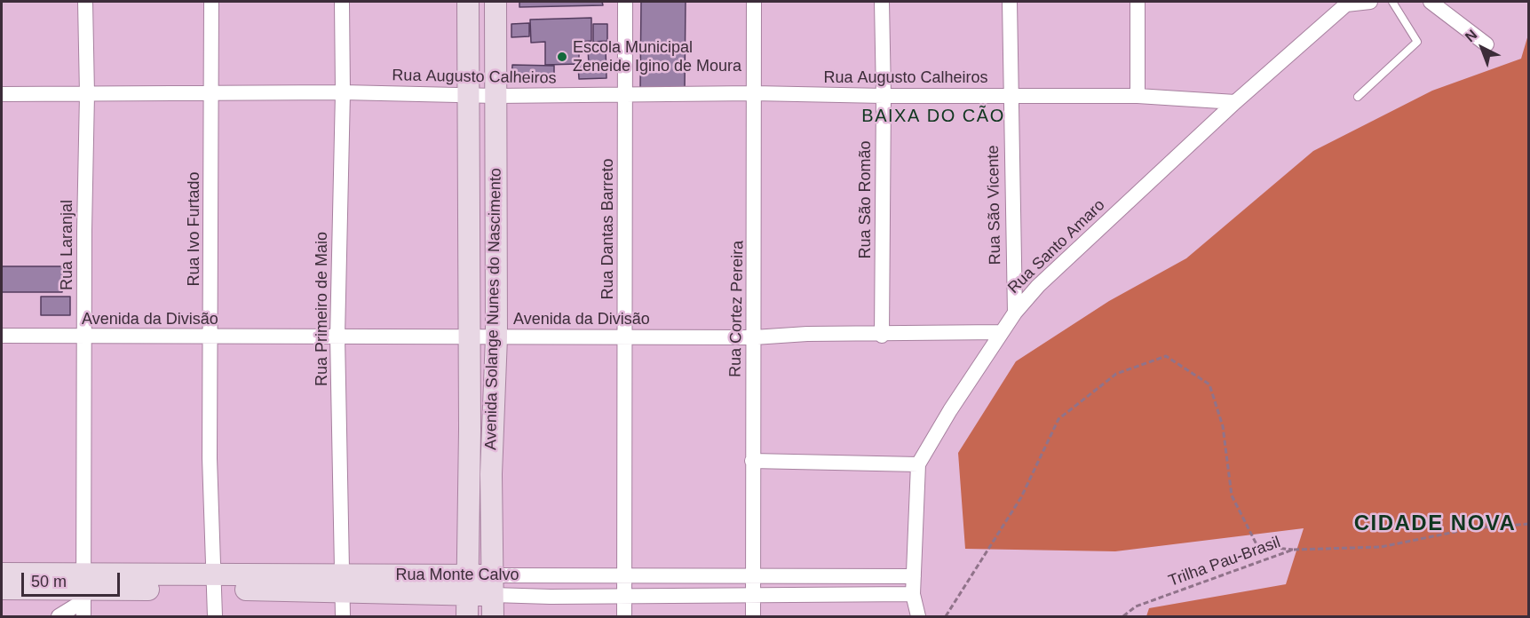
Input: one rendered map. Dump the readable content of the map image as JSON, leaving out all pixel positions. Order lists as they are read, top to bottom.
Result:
{
  "streets": {
    "main road": ["Avenida Solange Nunes do Nascimento", "Rua Monte Calvo"],
    "street": [
      "Rua Augusto Calheiros",
      "Rua São Romão",
      "Rua São Vicente",
      "Rua Ivo Furtado",
      "Rua Dantas Barreto",
      "Rua Laranjal",
      "Rua Santo Amaro",
      "Rua Primeiro de Maio",
      "Rua Cortez Pereira",
      "Avenida da Divisão"
    ],
    "path": ["Trilha Pau-Brasil"]
  },
  "crossings": [
    ["Rua Augusto Calheiros", "Rua São Romão"],
    ["Rua Augusto Calheiros", "Rua São Vicente"],
    ["Rua Augusto Calheiros", "Rua Ivo Furtado"],
    ["Rua Augusto Calheiros", "Rua Dantas Barreto"],
    ["Rua Augusto Calheiros", "Rua Laranjal"],
    ["Rua Augusto Calheiros", "Rua Santo Amaro"],
    ["Rua Augusto Calheiros", "Rua Primeiro de Maio"],
    ["Rua Augusto Calheiros", "Avenida Solange Nunes do Nascimento"],
    ["Rua Augusto Calheiros", "Rua Cortez Pereira"],
    ["Rua São Romão", "Avenida da Divisão"],
    ["Rua São Vicente", "Rua Santo Amaro"],
    ["Rua Ivo Furtado", "Avenida da Divisão"],
    ["Rua Ivo Furtado", "Rua Monte Calvo"],
    ["Rua Dantas Barreto", "Avenida da Divisão"],
    ["Rua Dantas Barreto", "Rua Monte Calvo"],
    ["Rua Laranjal", "Avenida da Divisão"],
    ["Rua Laranjal", "Rua Monte Calvo"],
    ["Rua Santo Amaro", "Avenida da Divisão"],
    ["Rua Santo Amaro", "Rua Monte Calvo"],
    ["Rua Primeiro de Maio", "Avenida da Divisão"],
    ["Rua Primeiro de Maio", "Rua Monte Calvo"],
    ["Avenida Solange Nunes do Nascimento", "Avenida da Divisão"],
    ["Avenida Solange Nunes do Nascimento", "Rua Monte Calvo"],
    ["Rua Cortez Pereira", "Avenida da Divisão"],
    ["Rua Cortez Pereira", "Rua Monte Calvo"]
  ],
  "districts": ["BAIXA DO CÃO", "CIDADE NOVA"],
  "places": ["Escola Municipal Zeneide Igino de Moura"],
  "scale_bar": "50 m",
  "north": "top left"
}
